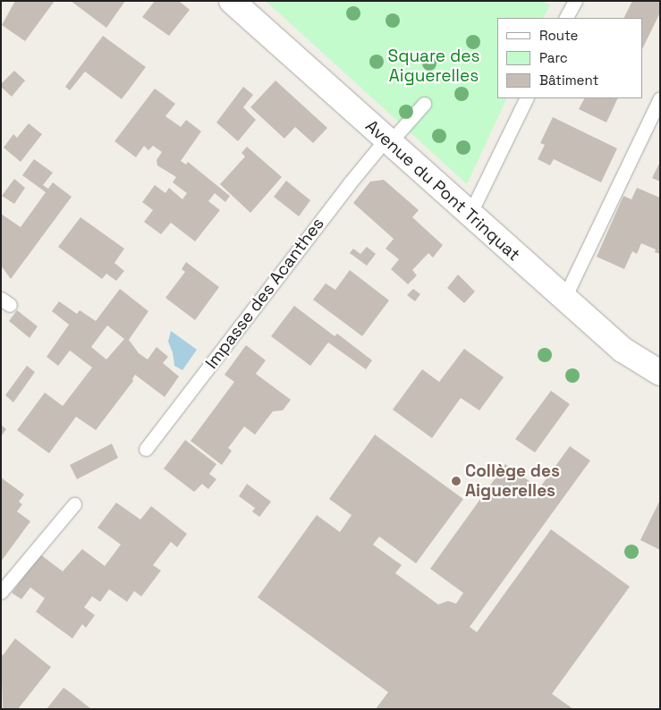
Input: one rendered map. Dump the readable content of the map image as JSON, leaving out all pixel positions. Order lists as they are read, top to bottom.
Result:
{
  "streets": {
    "street": ["Avenue du Pont Trinquat"],
    "lane": ["Impasse des Acanthes"]
  },
  "crossings": [
    ["Avenue du Pont Trinquat", "Impasse des Acanthes"]
  ],
  "parks": ["Square des Aiguerelles"],
  "places": ["Collège des Aiguerelles"],
  "legend": ["Route", "Parc", "Bâtiment"]
}
